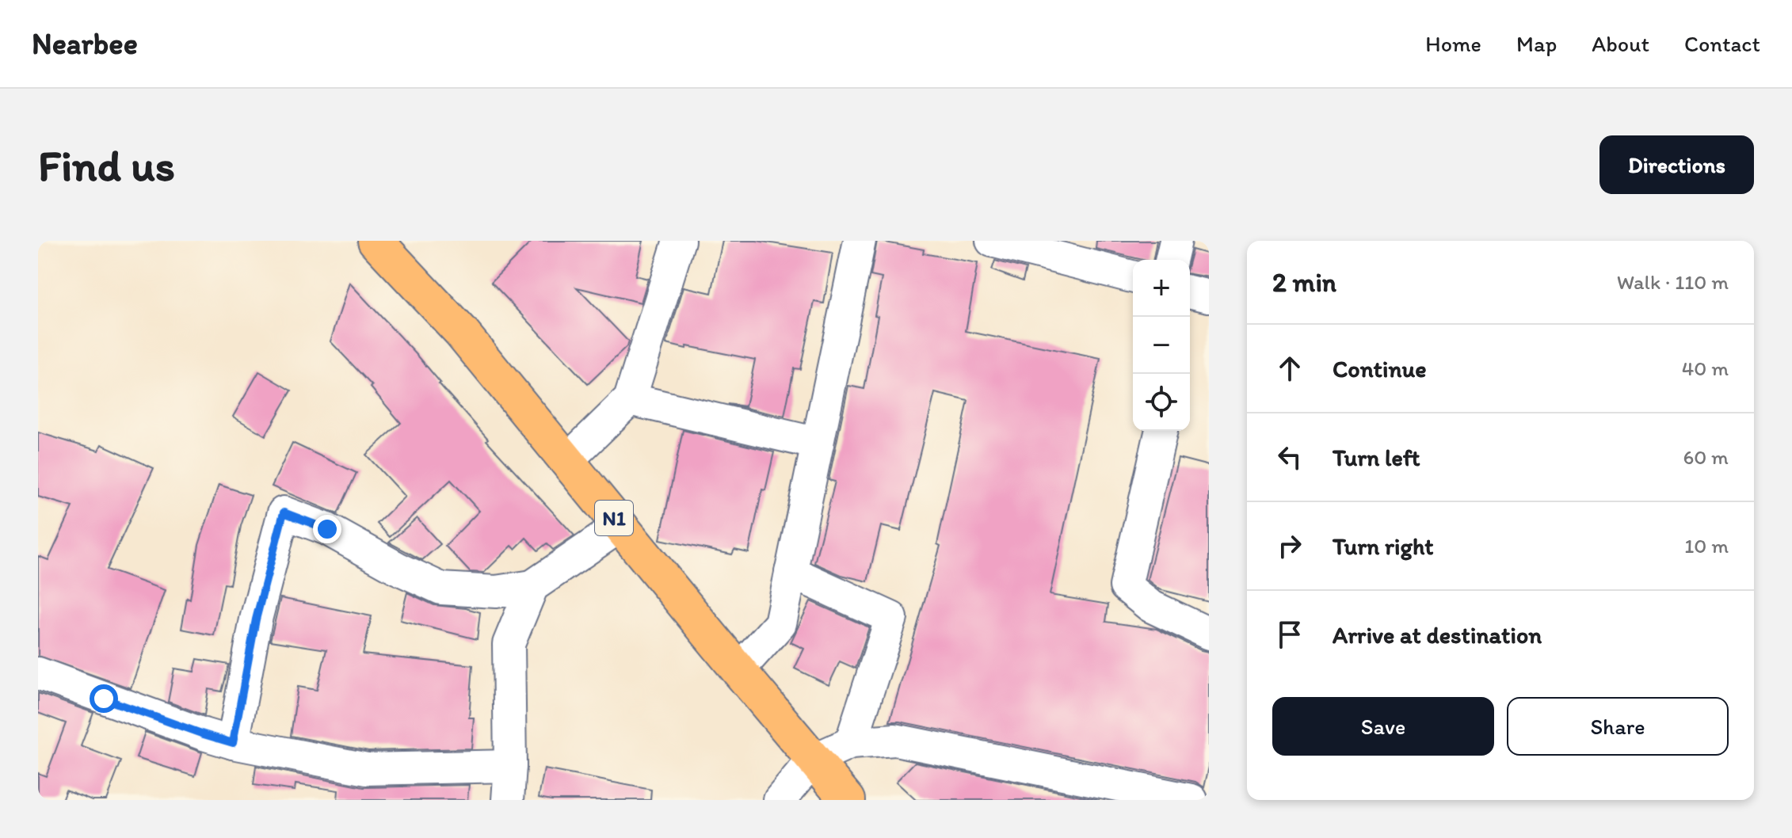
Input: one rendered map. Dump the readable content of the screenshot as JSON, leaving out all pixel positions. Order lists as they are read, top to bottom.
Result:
{
  "streets": {
    "highway": ["N1"]
  },
  "page": {
    "header": "Nearbee",
    "nav": [
      "Home",
      "Map",
      "About",
      "Contact"
    ],
    "buttons": [
      "Directions",
      ["Save", "Share"]
    ],
    "title": "Find us",
    "heading": ["2 min", "Walk · 110 m"],
    "map_buttons": ["+", "−"],
    "list": [
      ["Continue", "40 m"],
      ["Turn left", "60 m"],
      ["Turn right", "10 m"],
      "Arrive at destination"
    ]
  }
}
